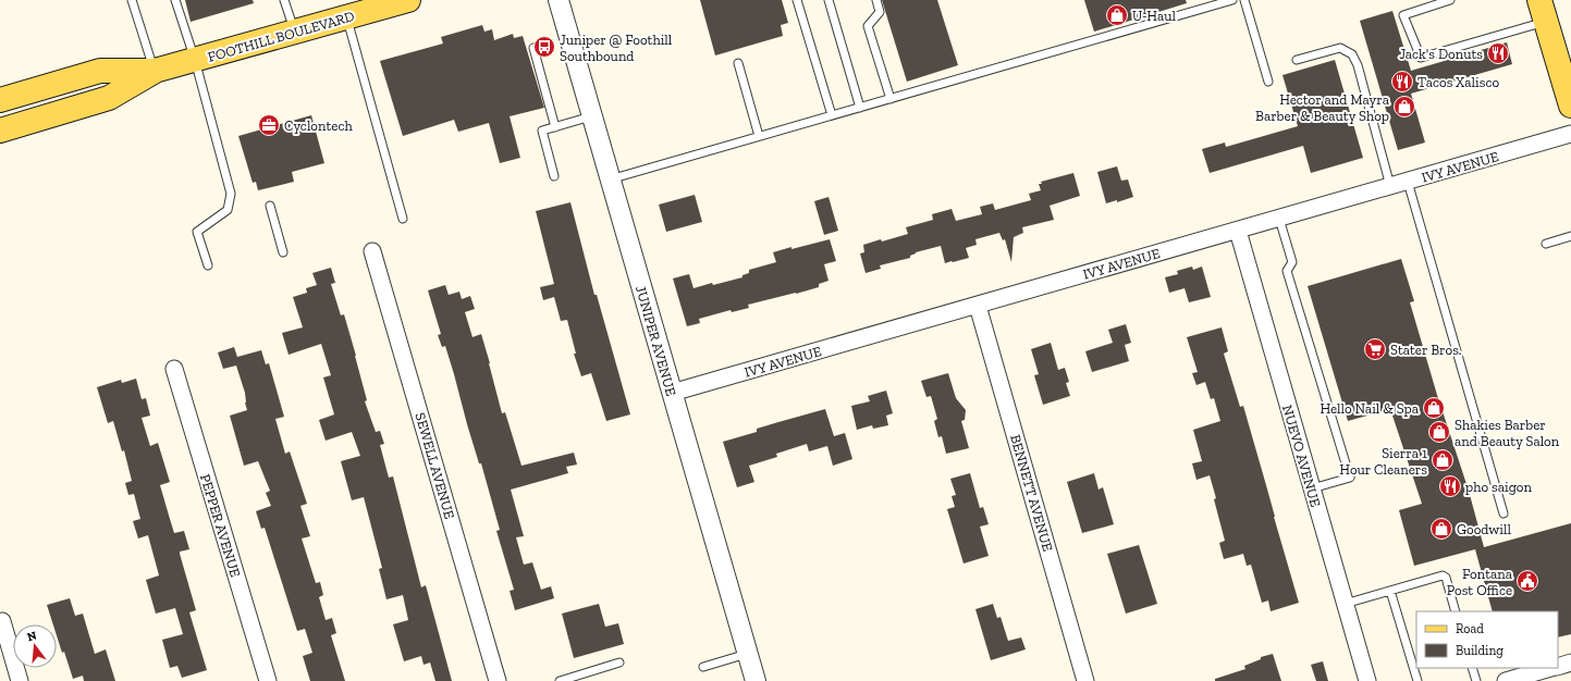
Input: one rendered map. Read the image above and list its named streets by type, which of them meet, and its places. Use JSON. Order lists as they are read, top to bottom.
{
  "streets": {
    "main road": ["FOOTHILL BOULEVARD"],
    "street": [
      "IVY AVENUE",
      "JUNIPER AVENUE",
      "NUEVO AVENUE",
      "SEWELL AVENUE",
      "BENNETT AVENUE",
      "PEPPER AVENUE"
    ]
  },
  "crossings": [
    ["IVY AVENUE", "JUNIPER AVENUE"],
    ["IVY AVENUE", "NUEVO AVENUE"],
    ["IVY AVENUE", "BENNETT AVENUE"]
  ],
  "places": {
    "shop": [
      "U-Haul",
      "Hector and Mayra Barber & Beauty Shop",
      "Hello Nail & Spa",
      "Shakies Barber and Beauty Salon",
      "Sierra 1 Hour Cleaners",
      "Goodwill"
    ],
    "bus stop": ["Juniper @ Foothill Southbound"],
    "restaurant": ["Jack's Donuts", "Tacos Xalisco", "pho saigon"],
    "office": ["Cyclontech"],
    "supermarket": ["Stater Bros."],
    "public building": ["Fontana Post Office"]
  },
  "legend": ["Road", "Building"],
  "north": "top"
}
